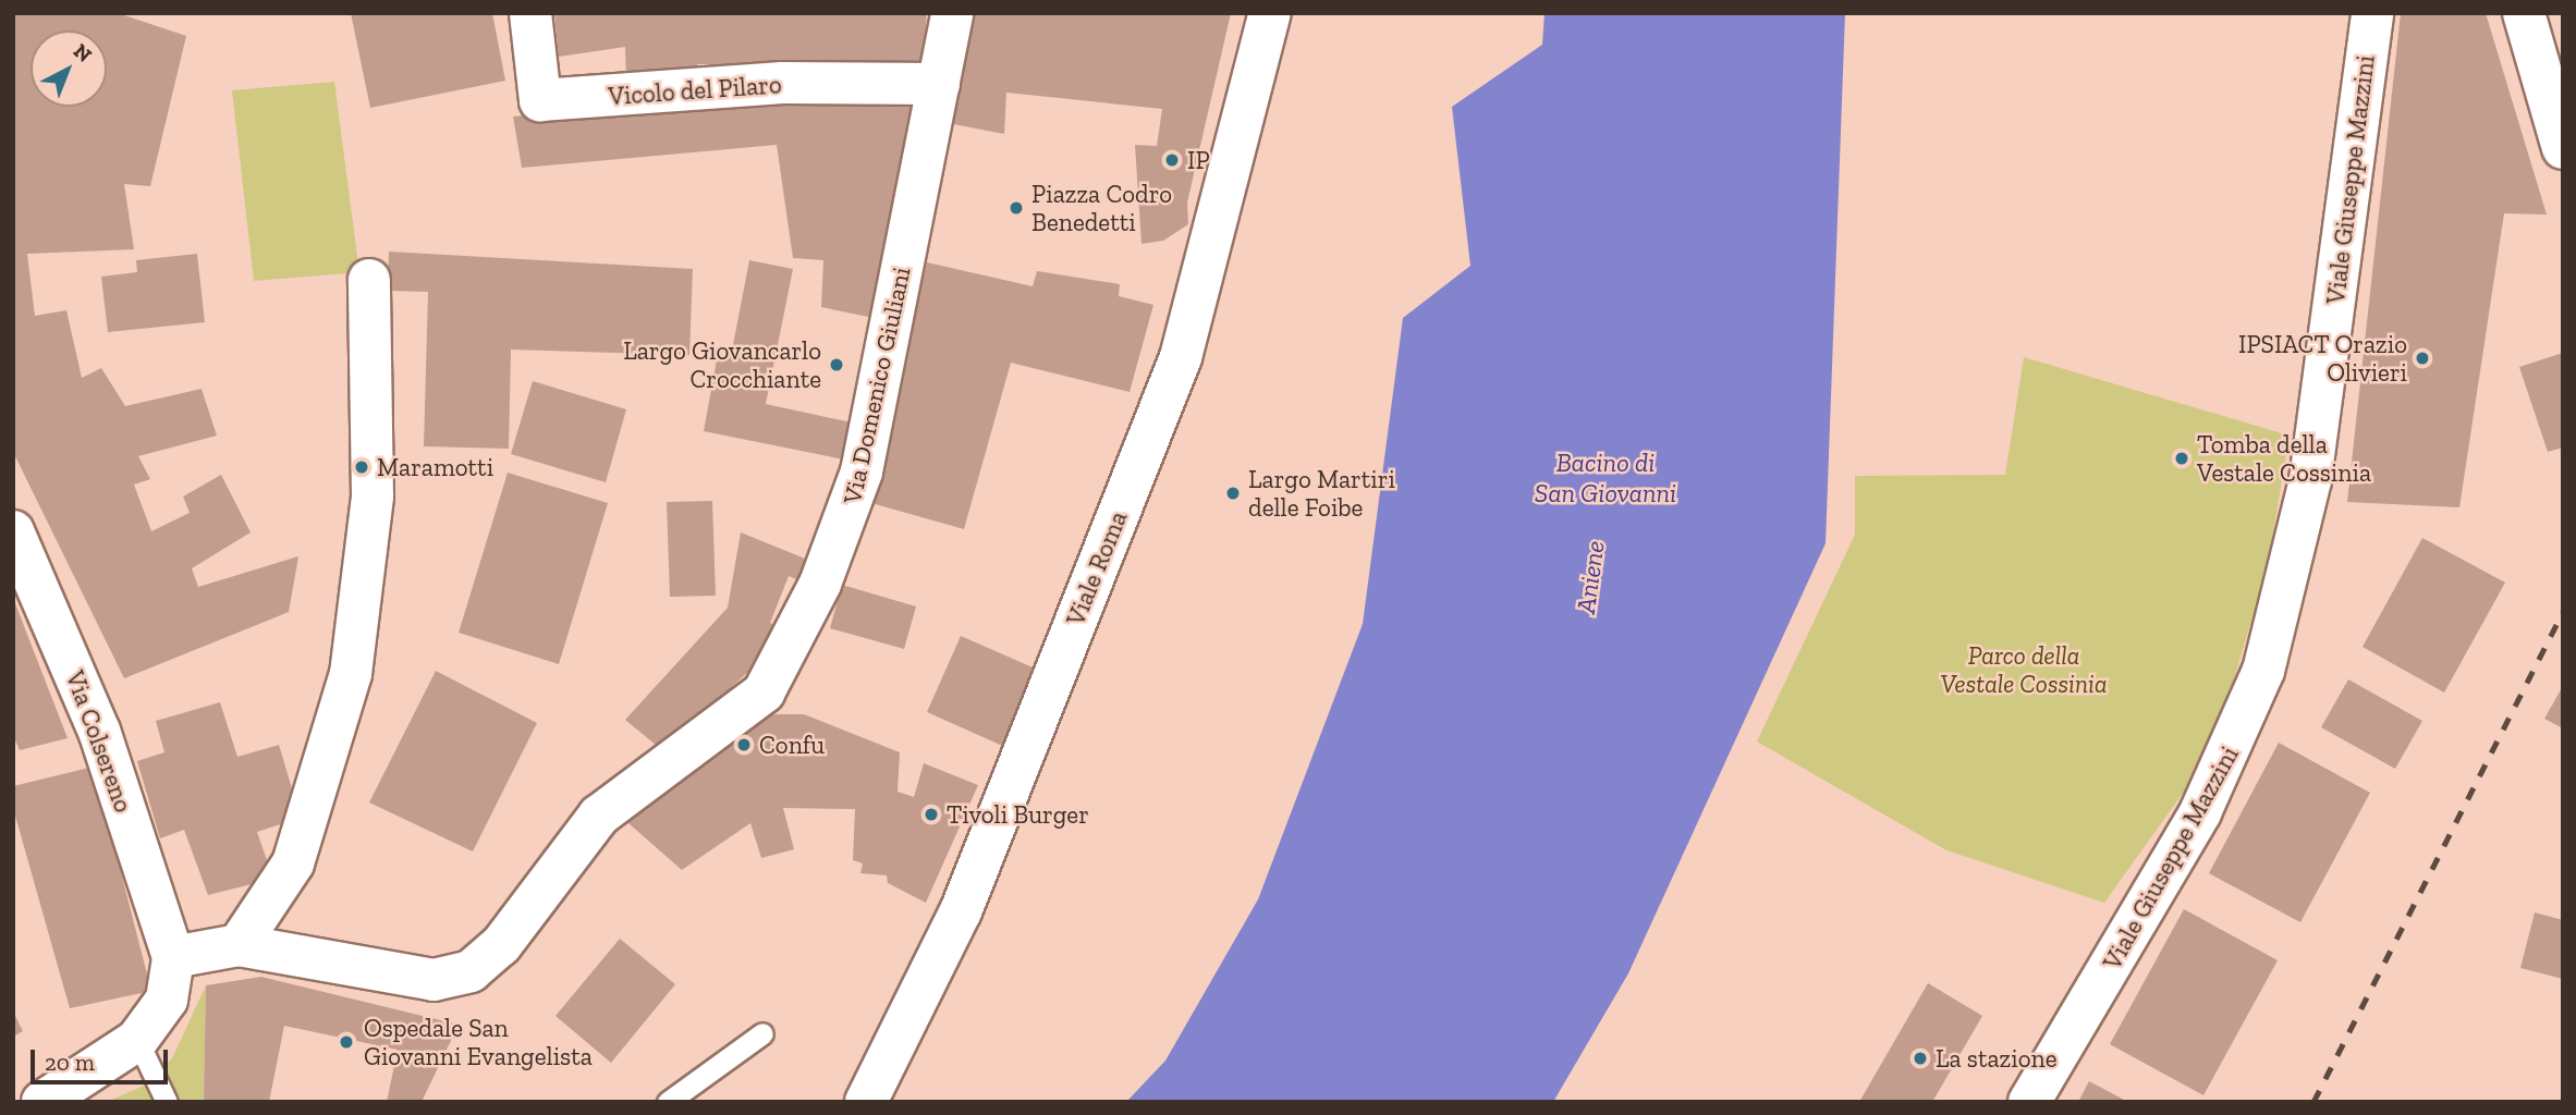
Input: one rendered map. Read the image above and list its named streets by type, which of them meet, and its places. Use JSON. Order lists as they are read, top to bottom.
{
  "streets": {
    "street": [
      "Vicolo del Pilaro",
      "Viale Giuseppe Mazzini",
      "Via Domenico Giuliani",
      "Viale Roma",
      "Via Colsereno"
    ]
  },
  "crossings": [
    ["Vicolo del Pilaro", "Via Domenico Giuliani"]
  ],
  "water": ["Bacino di San Giovanni", "Aniene"],
  "parks": ["Parco della Vestale Cossinia"],
  "places": [
    "IP",
    "Piazza Codro Benedetti",
    "IPSIACT Orazio Olivieri",
    "Largo Giovancarlo Crocchiante",
    "Tomba della Vestale Cossinia",
    "Maramotti",
    "Largo Martiri delle Foibe",
    "Confu",
    "Tivoli Burger",
    "Ospedale San Giovanni Evangelista",
    "La stazione"
  ],
  "scale_bar": "20 m",
  "north": "top right"
}
